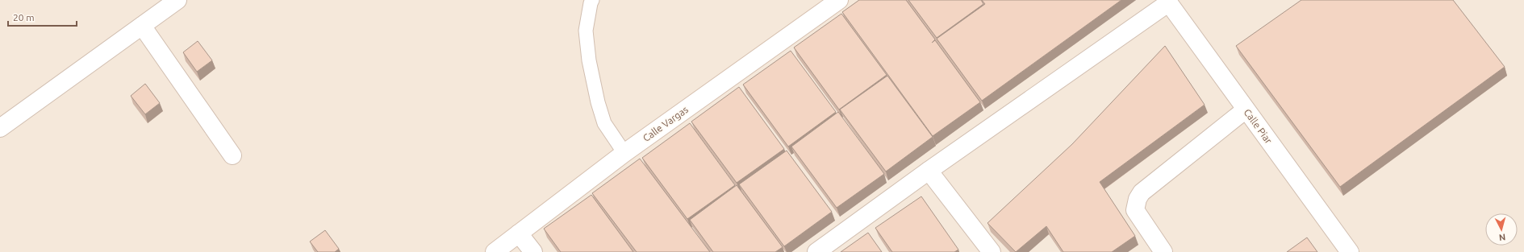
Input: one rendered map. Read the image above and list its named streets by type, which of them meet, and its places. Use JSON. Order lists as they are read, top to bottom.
{
  "streets": {
    "street": ["Calle Vargas", "Calle Piar"]
  },
  "scale_bar": "20 m",
  "north": "bottom"
}
